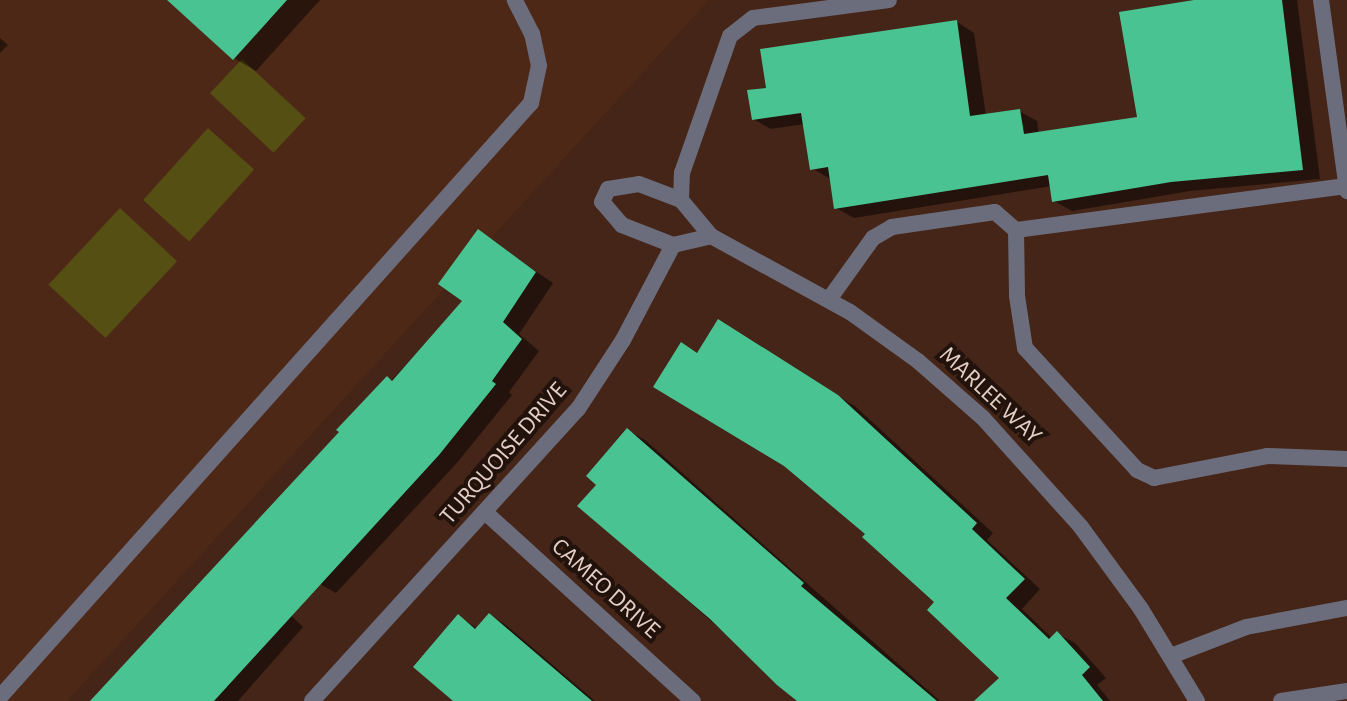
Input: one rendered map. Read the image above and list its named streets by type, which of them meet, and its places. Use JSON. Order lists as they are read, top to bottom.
{
  "streets": {
    "street": ["MARLEE WAY", "TURQUOISE DRIVE", "CAMEO DRIVE"]
  },
  "crossings": [
    ["TURQUOISE DRIVE", "CAMEO DRIVE"]
  ]
}
